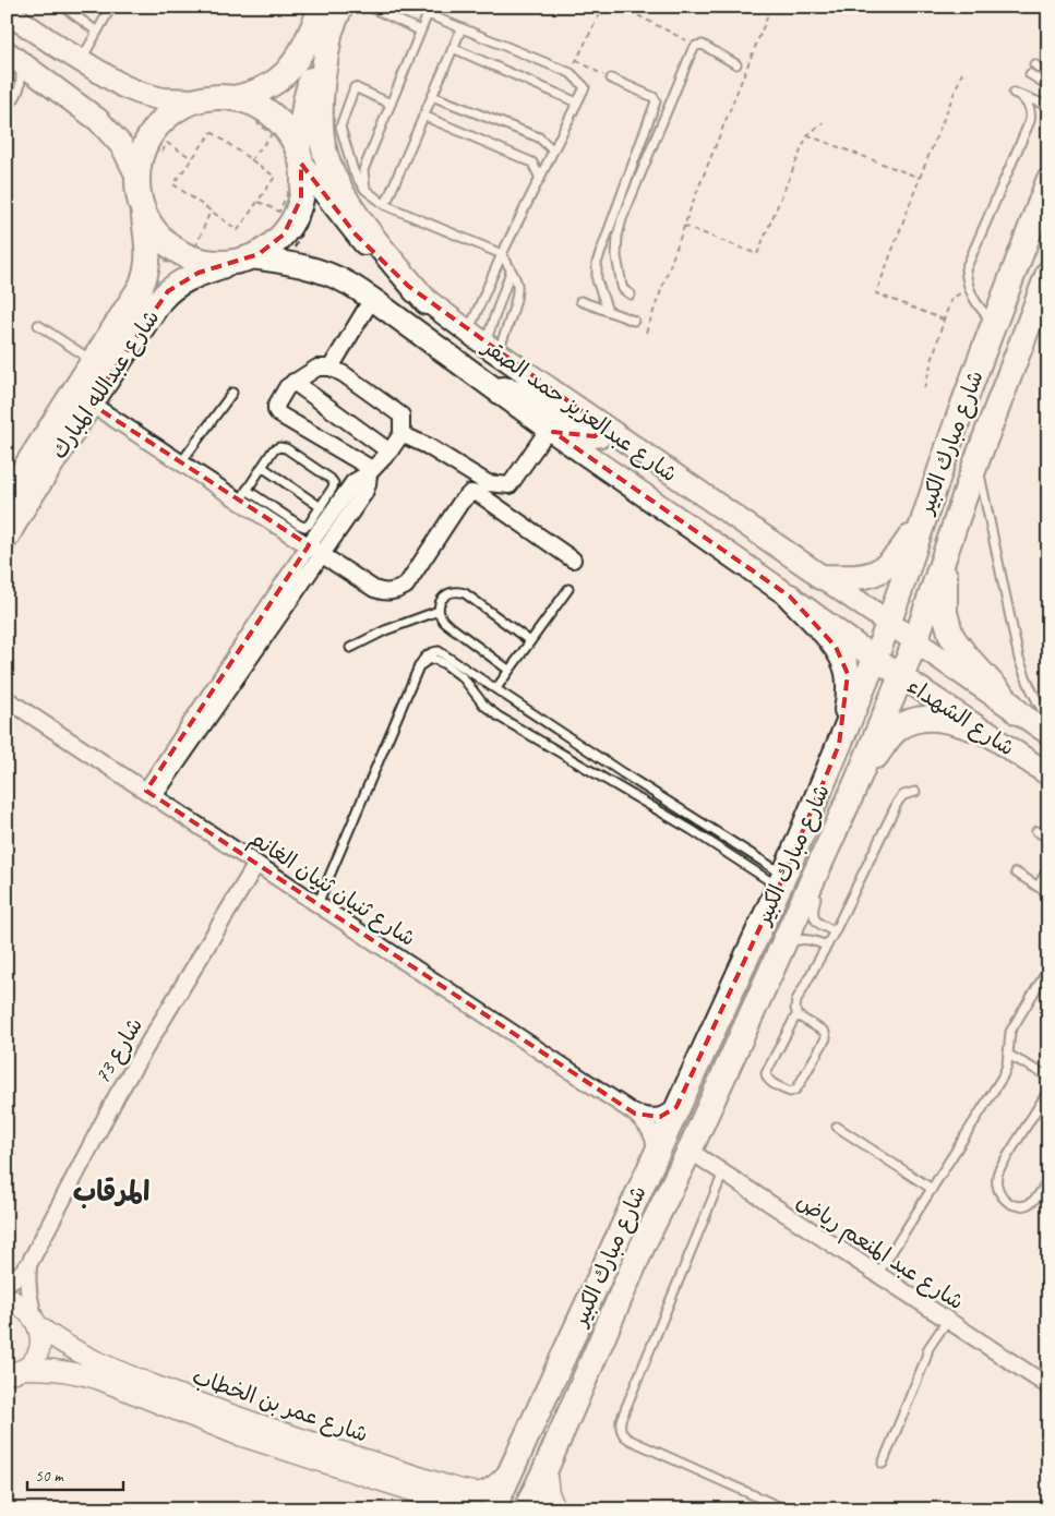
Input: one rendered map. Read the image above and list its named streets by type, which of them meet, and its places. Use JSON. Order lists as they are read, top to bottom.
{
  "streets": {
    "main road": [
      "شارع عبدالله المبارك",
      "شارع عبدالعزيز حمد الصقر",
      "شارع مبارك الكبير",
      "شارع الشهداء"
    ],
    "street": [
      "شارع ثنيان ثنيان الغانم",
      "شارع 73",
      "شارع عبد المنعم رياض",
      "شارع عمر بن الخطاب"
    ]
  },
  "crossings": [
    ["شارع عبدالله المبارك", "شارع عبدالعزيز حمد الصقر"],
    ["شارع عبدالعزيز حمد الصقر", "شارع مبارك الكبير"],
    ["شارع عبدالعزيز حمد الصقر", "شارع الشهداء"],
    ["شارع مبارك الكبير", "شارع الشهداء"],
    ["شارع مبارك الكبير", "شارع عبد المنعم رياض"],
    ["شارع مبارك الكبير", "شارع عمر بن الخطاب"],
    ["شارع ثنيان ثنيان الغانم", "شارع 73"],
    ["شارع 73", "شارع عمر بن الخطاب"]
  ],
  "districts": ["المرقاب"],
  "scale_bar": "50 m"
}
